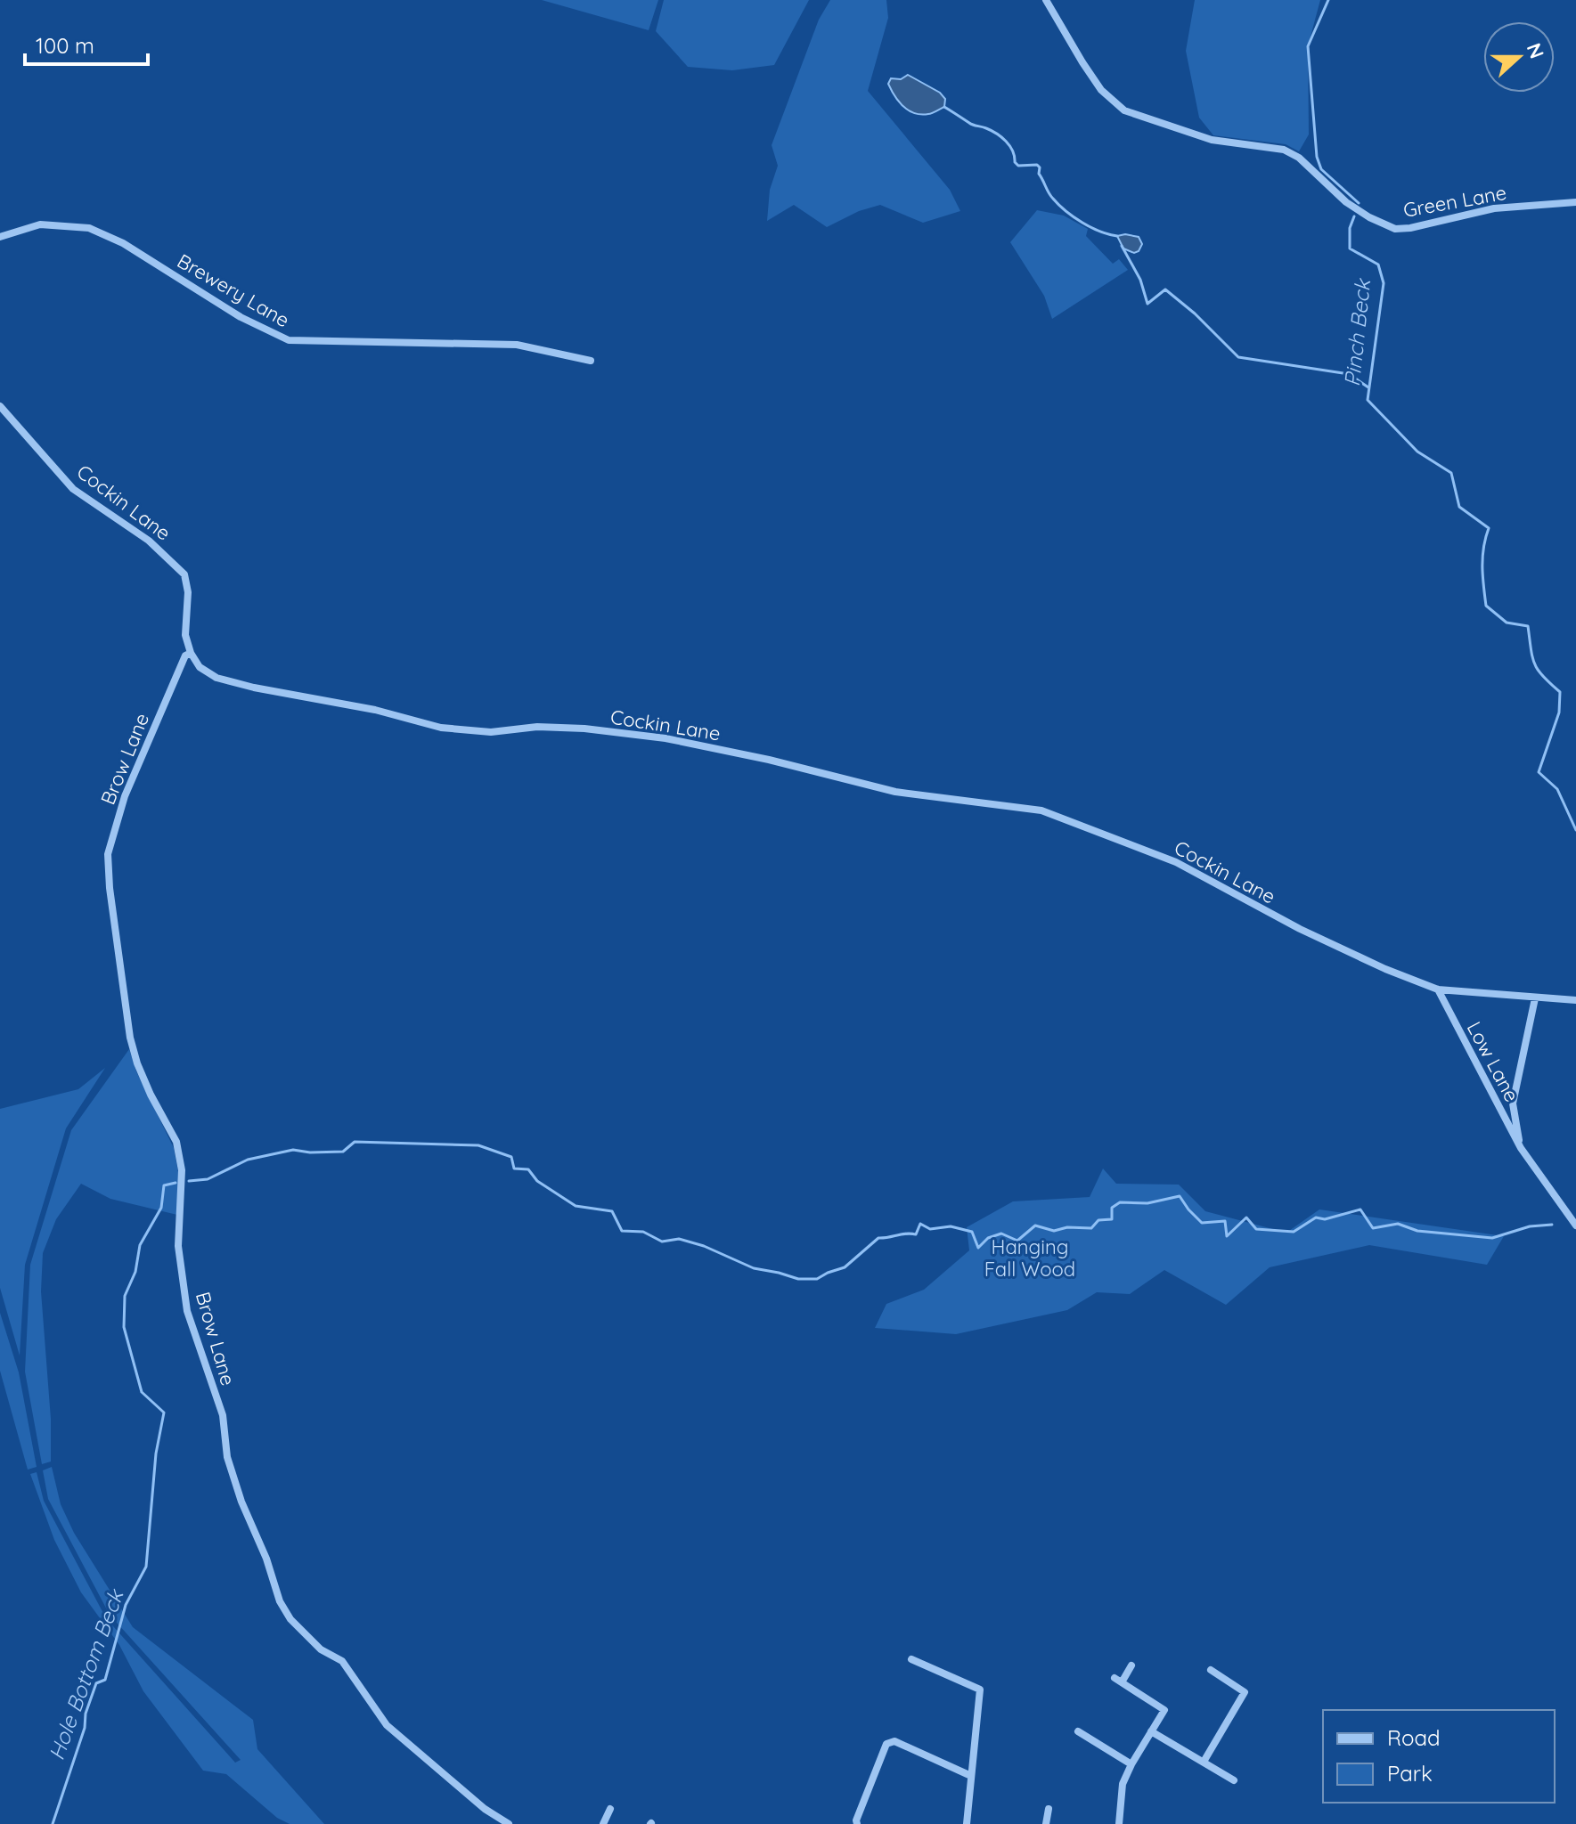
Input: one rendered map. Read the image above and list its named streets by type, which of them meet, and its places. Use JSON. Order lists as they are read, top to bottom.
{
  "streets": {
    "street": [
      "Green Lane",
      "Brewery Lane",
      "Cockin Lane",
      "Brow Lane",
      "Low Lane"
    ]
  },
  "crossings": [
    ["Cockin Lane", "Brow Lane"],
    ["Cockin Lane", "Low Lane"]
  ],
  "water": ["Pinch Beck", "Hole Bottom Beck"],
  "parks": ["Hanging Fall Wood"],
  "legend": ["Road", "Park"],
  "scale_bar": "100 m",
  "north": "right"
}
